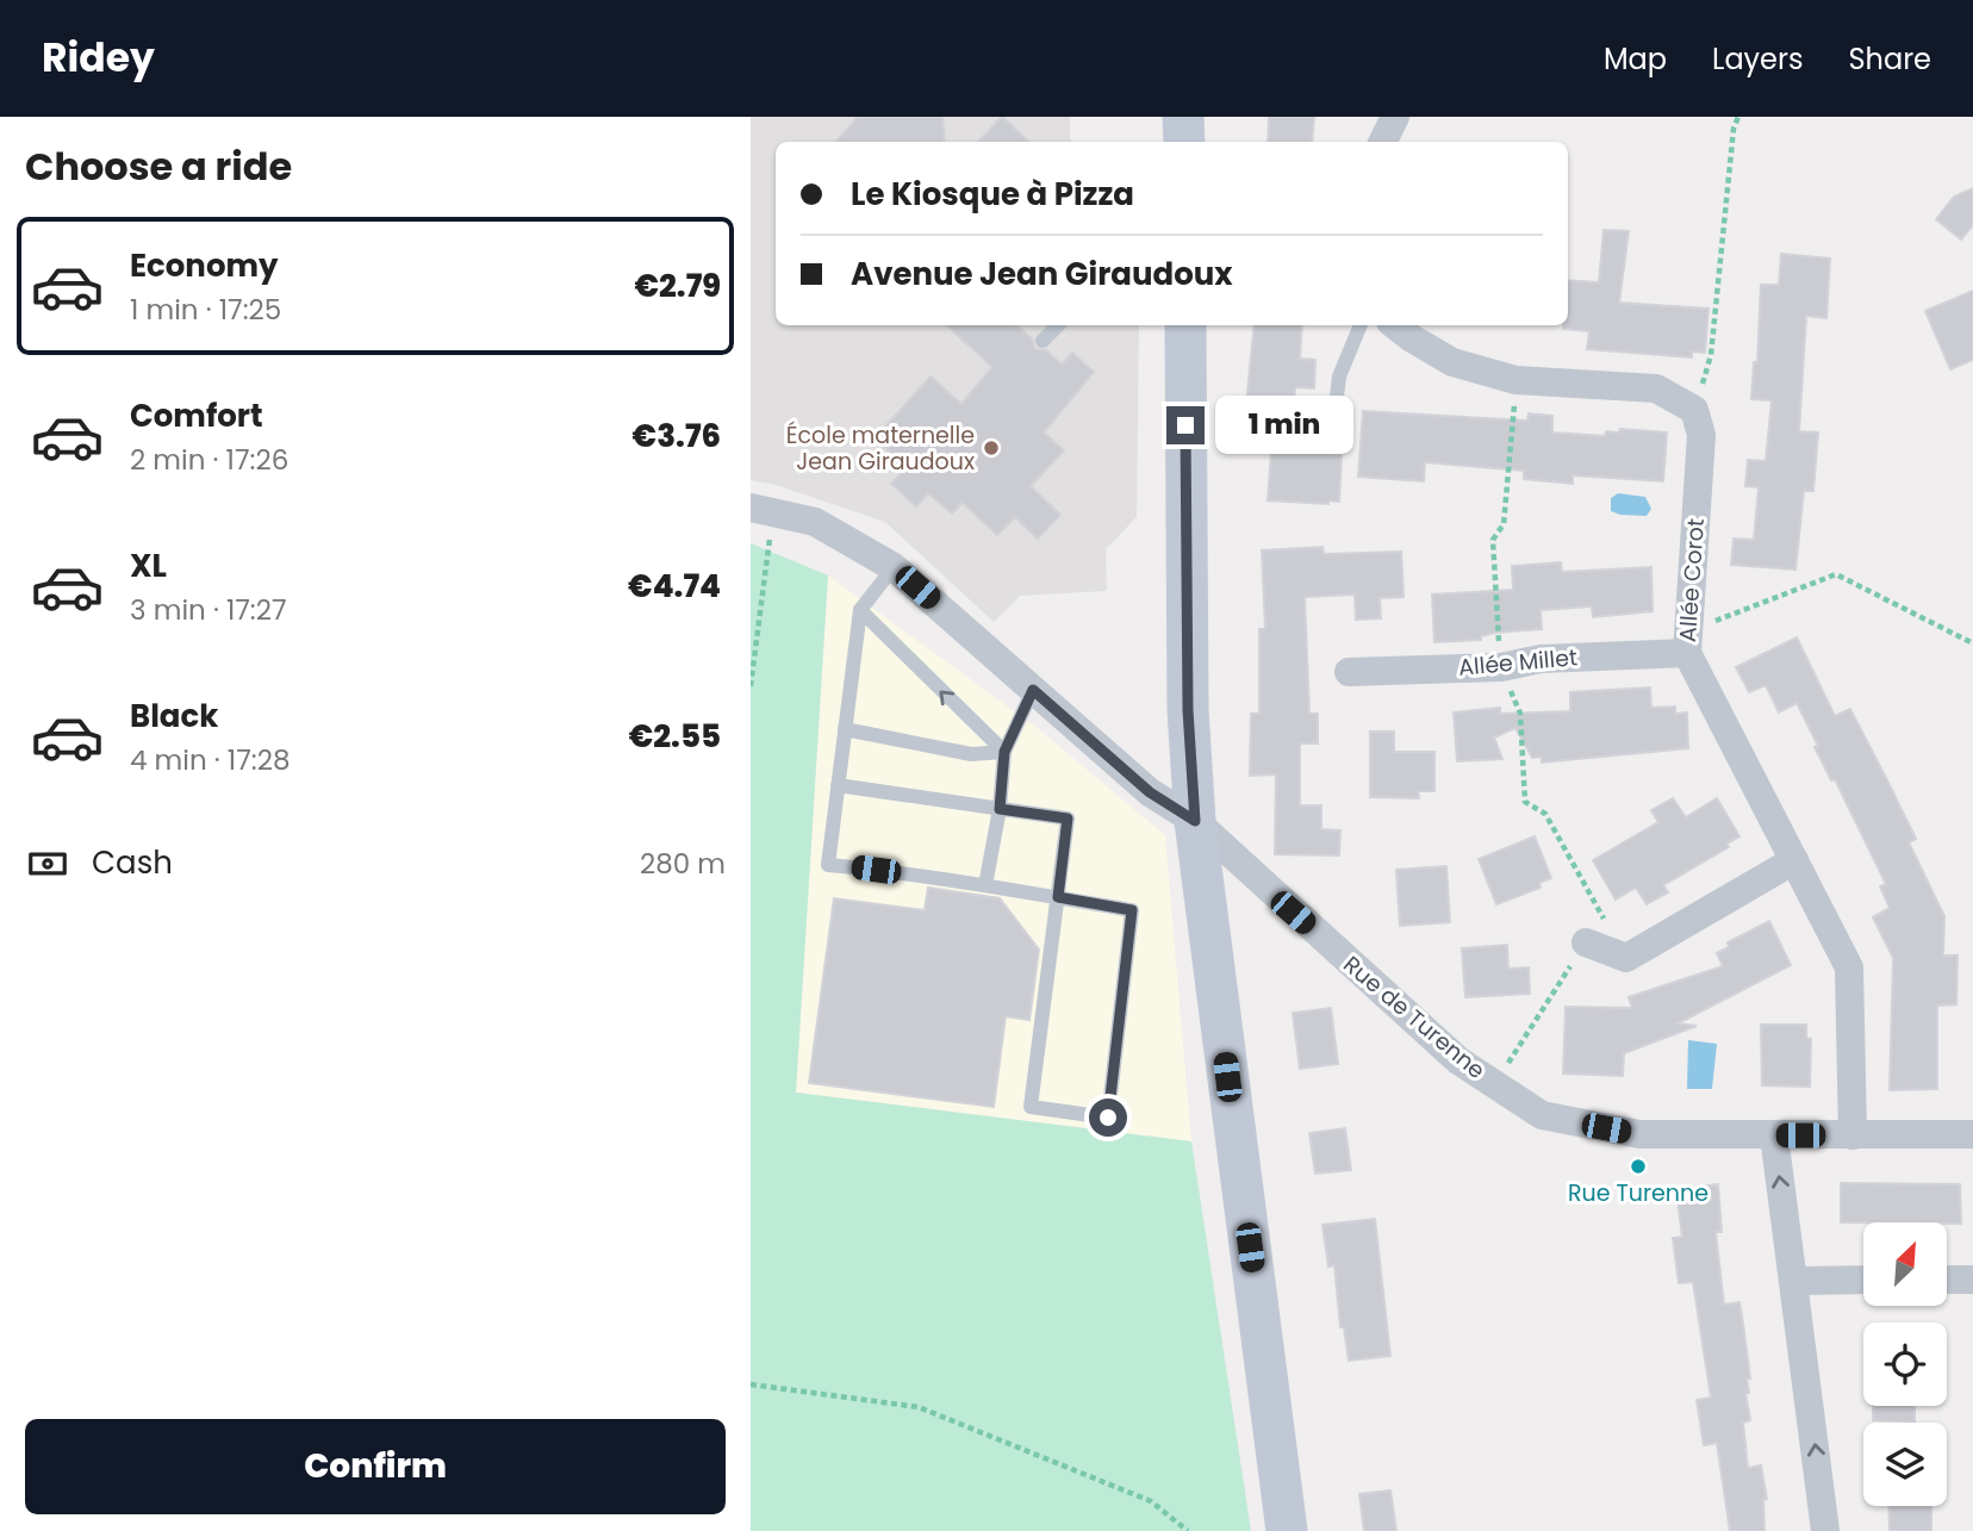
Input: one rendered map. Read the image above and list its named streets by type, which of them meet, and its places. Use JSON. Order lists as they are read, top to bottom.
{
  "streets": {
    "street": ["Allée Corot", "Allée Millet", "Rue de Turenne"]
  },
  "crossings": [
    ["Allée Corot", "Allée Millet"],
    ["Allée Corot", "Rue de Turenne"]
  ],
  "places": ["École maternelle Jean Giraudoux", "Rue Turenne"],
  "north": "top right",
  "page": {
    "header": "Ridey",
    "nav": ["Map", "Layers", "Share"],
    "heading": "Choose a ride",
    "banner": ["Le Kiosque à Pizza", "Avenue Jean Giraudoux"],
    "list": [
      {
        "name": "Economy",
        "note": "1 min · 17:25",
        "value": "€2.79"
      },
      {
        "name": "Comfort",
        "note": "2 min · 17:26",
        "value": "€3.76"
      },
      {
        "name": "XL",
        "note": "3 min · 17:27",
        "value": "€4.74"
      },
      {
        "name": "Black",
        "note": "4 min · 17:28",
        "value": "€2.55"
      }
    ],
    "bubble": "1 min",
    "pay": ["Cash", "280 m"],
    "buttons": "Confirm"
  }
}
